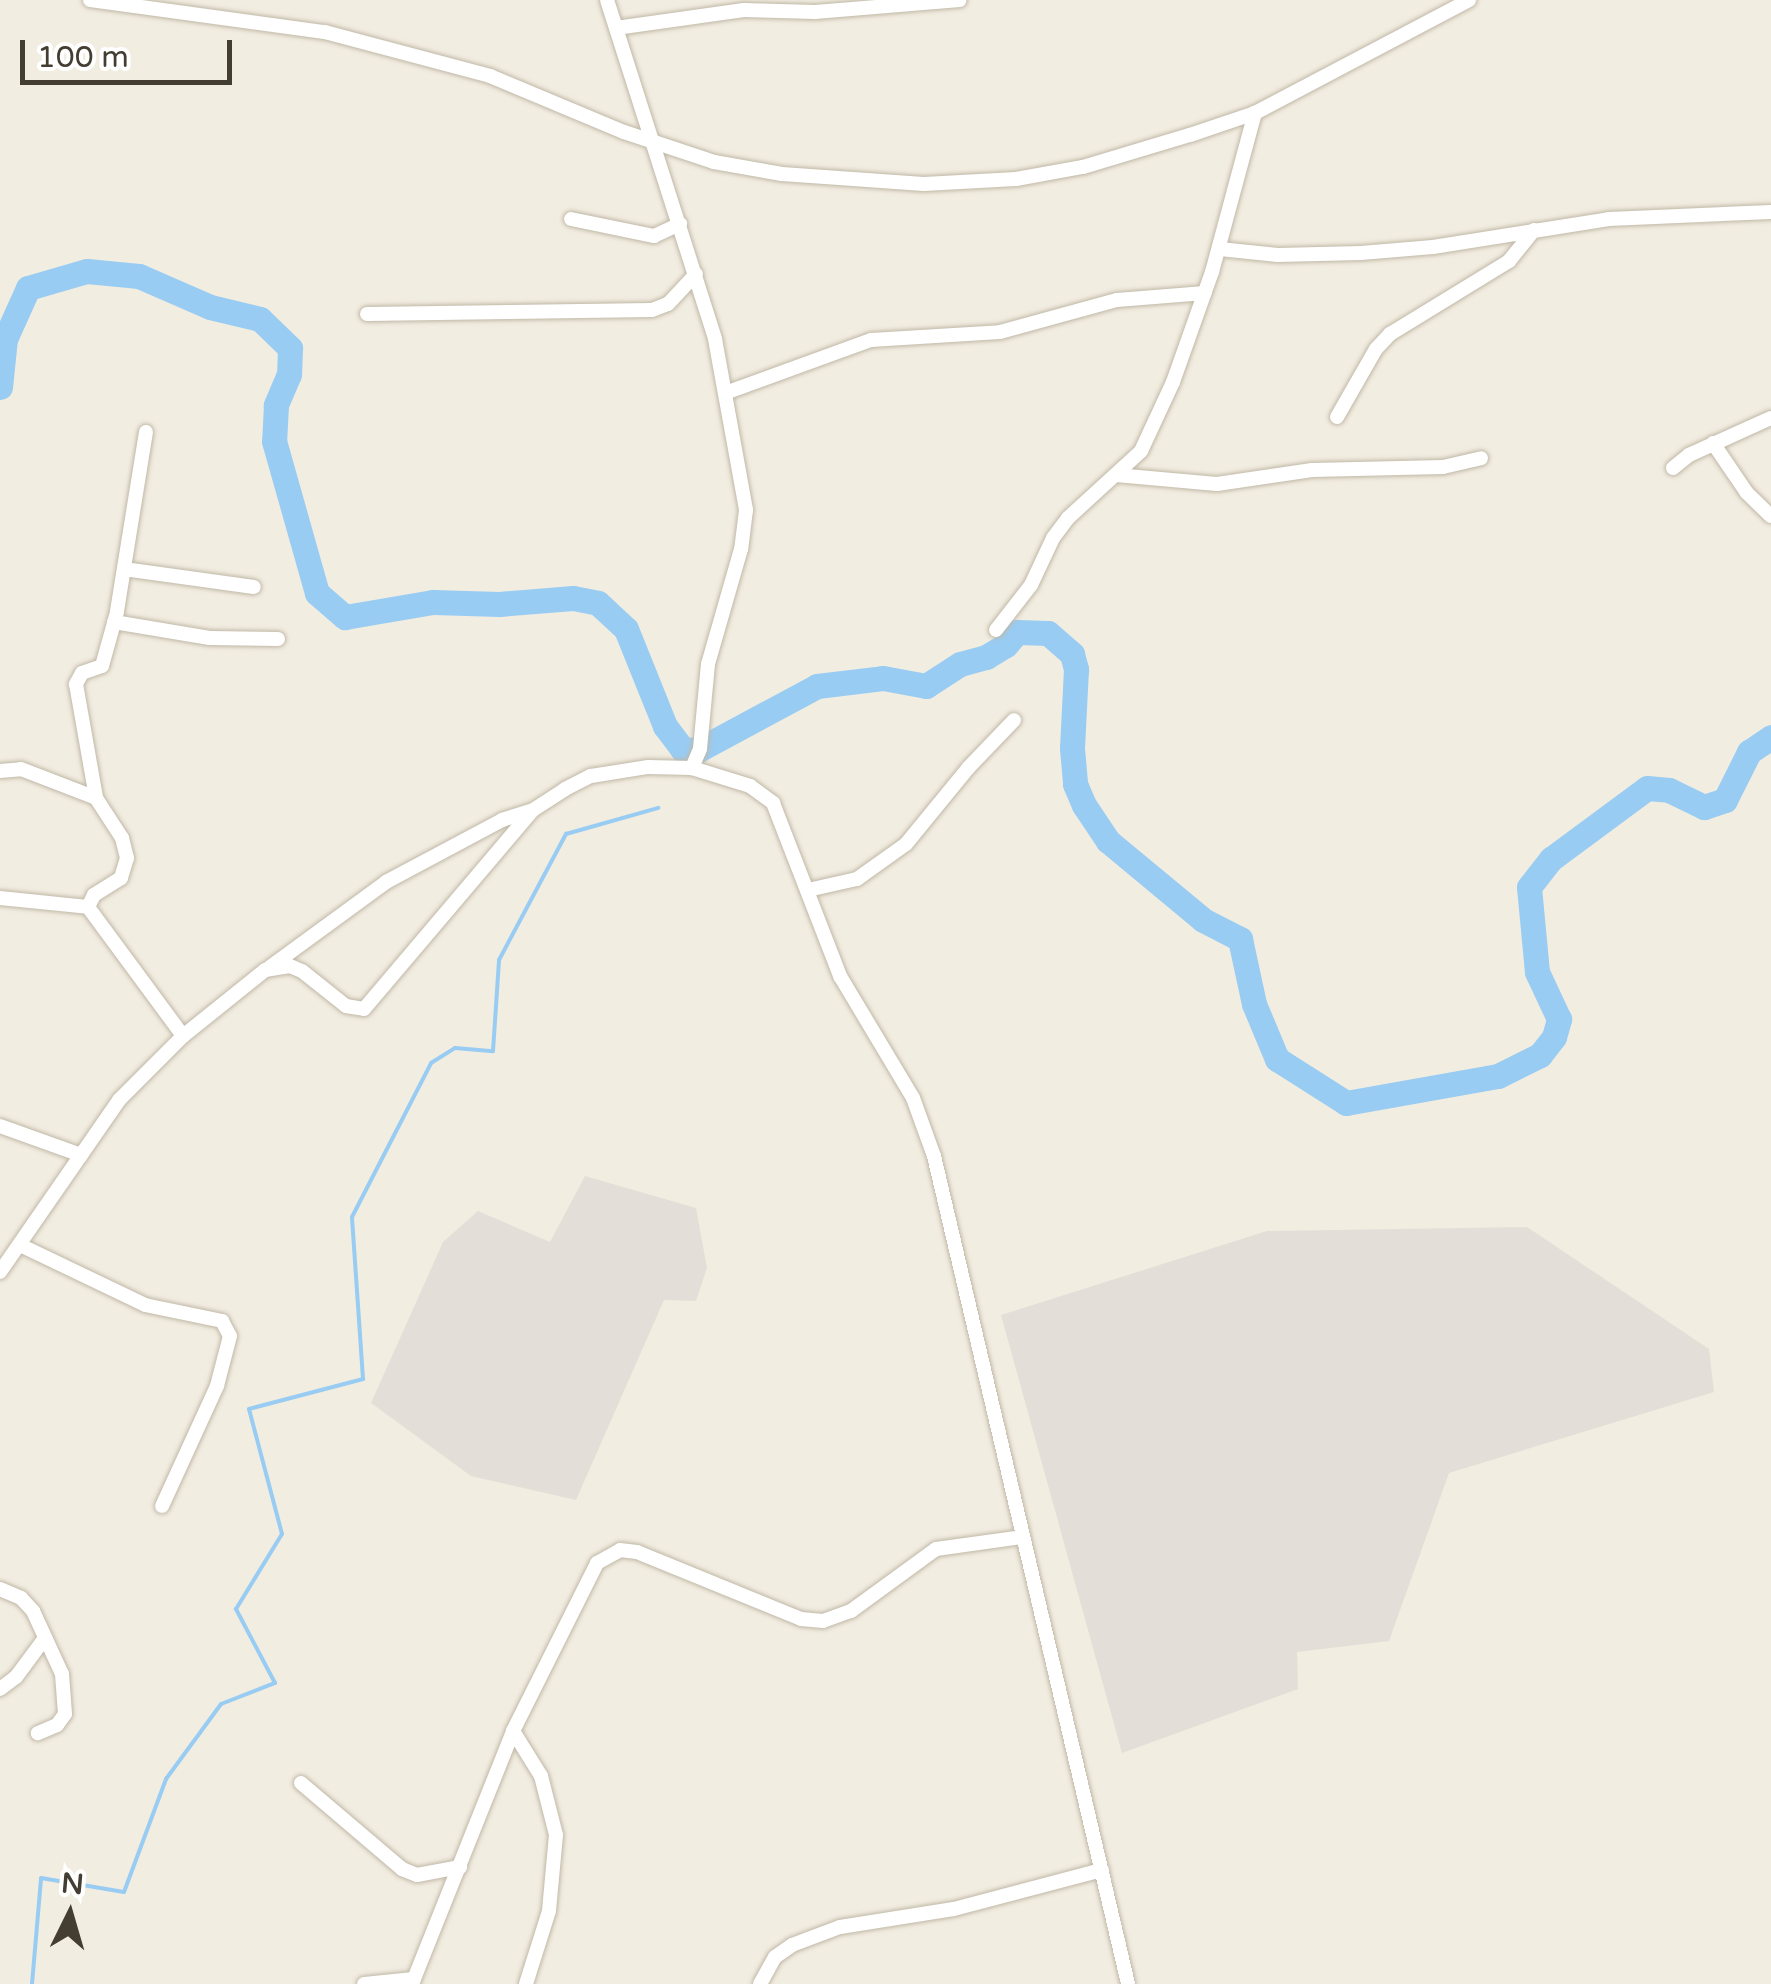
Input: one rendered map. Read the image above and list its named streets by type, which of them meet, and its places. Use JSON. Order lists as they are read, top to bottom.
{
  "scale_bar": "100 m",
  "north": "top"
}
